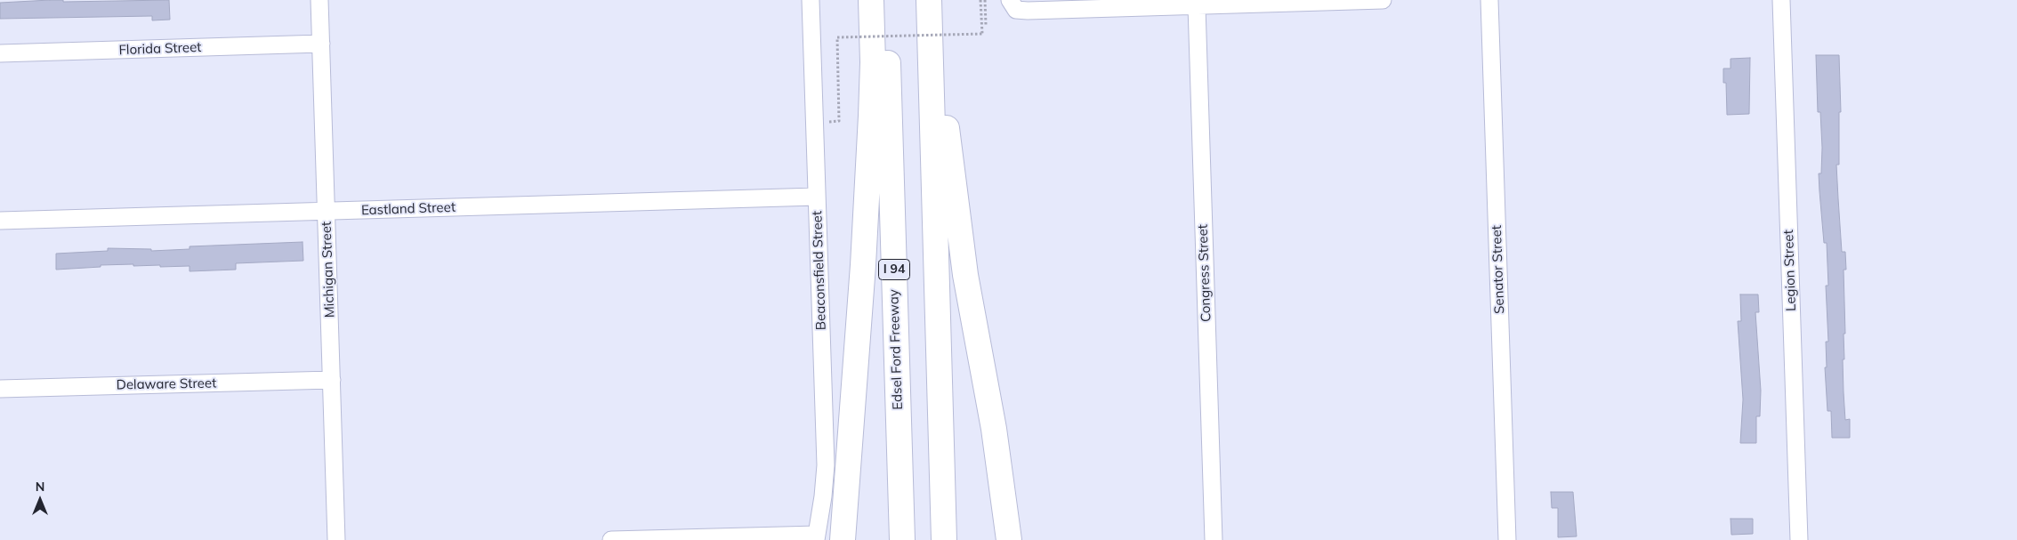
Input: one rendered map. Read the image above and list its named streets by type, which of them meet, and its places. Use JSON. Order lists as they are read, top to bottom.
{
  "streets": {
    "highway": ["I 94", "Edsel Ford Freeway"],
    "street": [
      "Florida Street",
      "Eastland Street",
      "Michigan Street",
      "Senator Street",
      "Beaconsfield Street",
      "Legion Street",
      "Congress Street",
      "Delaware Street"
    ]
  },
  "crossings": [
    ["Florida Street", "Michigan Street"],
    ["Eastland Street", "Michigan Street"],
    ["Eastland Street", "Beaconsfield Street"],
    ["Michigan Street", "Delaware Street"]
  ],
  "north": "top"
}
